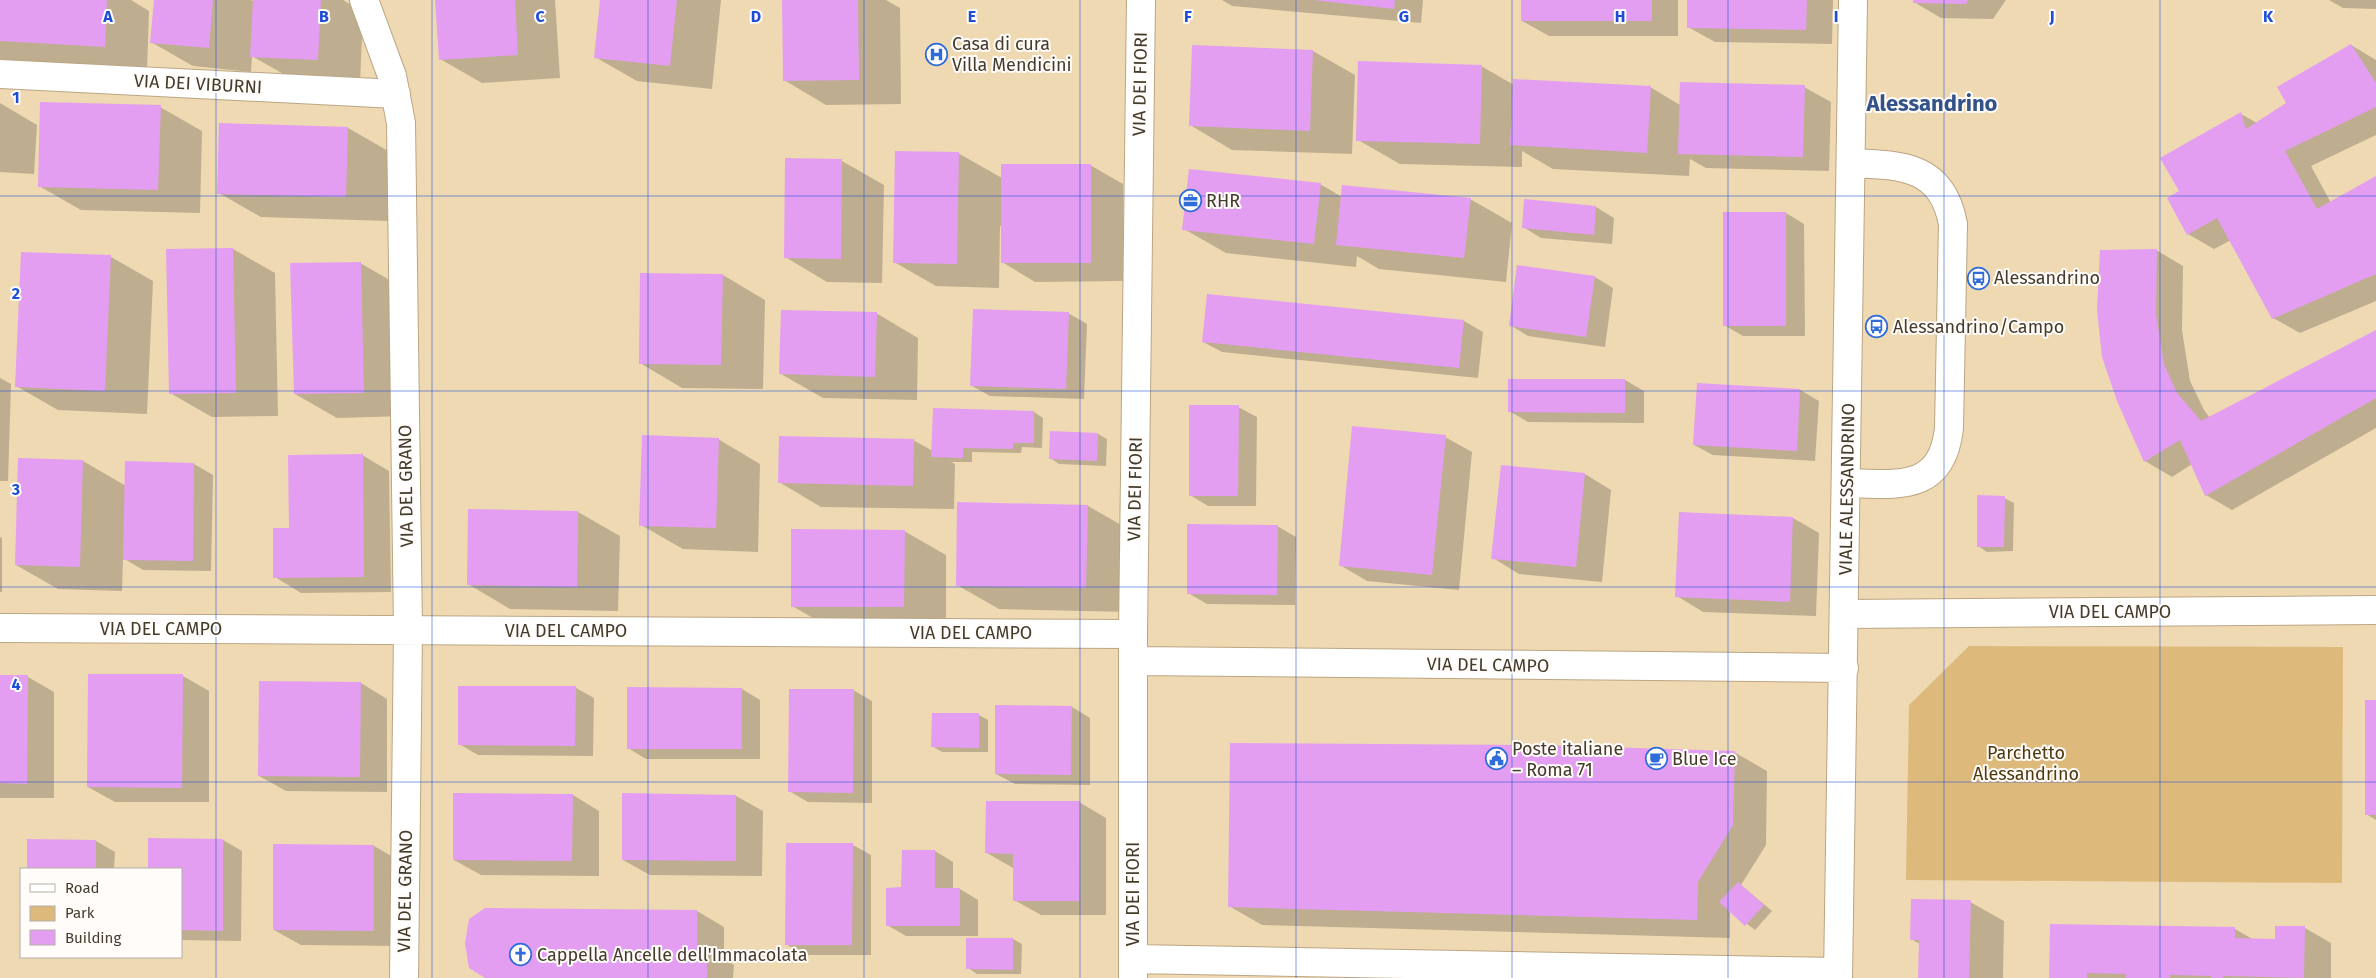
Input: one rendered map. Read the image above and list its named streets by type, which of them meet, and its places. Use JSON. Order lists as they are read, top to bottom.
{
  "streets": {
    "street": [
      "VIA DEI VIBURNI",
      "VIA DEI FIORI",
      "VIA DEL GRANO",
      "VIALE ALESSANDRINO",
      "VIA DEL CAMPO"
    ]
  },
  "crossings": [
    ["VIA DEI VIBURNI", "VIA DEL GRANO"],
    ["VIA DEI FIORI", "VIA DEL CAMPO"],
    ["VIA DEL GRANO", "VIA DEL CAMPO"],
    ["VIALE ALESSANDRINO", "VIA DEL CAMPO"]
  ],
  "districts": ["Alessandrino"],
  "parks": ["Parchetto Alessandrino"],
  "places": {
    "hospital": ["Casa di cura Villa Mendicini"],
    "office": ["RHR"],
    "bus stop": ["Alessandrino", "Alessandrino/Campo"],
    "public building": ["Poste italiane – Roma 71"],
    "cafe": ["Blue Ice"],
    "church": ["Cappella Ancelle dell'Immacolata"]
  },
  "legend": ["Road", "Park", "Building"],
  "grid": {
    "columns": [
      "A",
      "B",
      "C",
      "D",
      "E",
      "F",
      "G",
      "H",
      "I",
      "J",
      "K"
    ],
    "rows": [
      "1",
      "2",
      "3",
      "4"
    ]
  }
}
